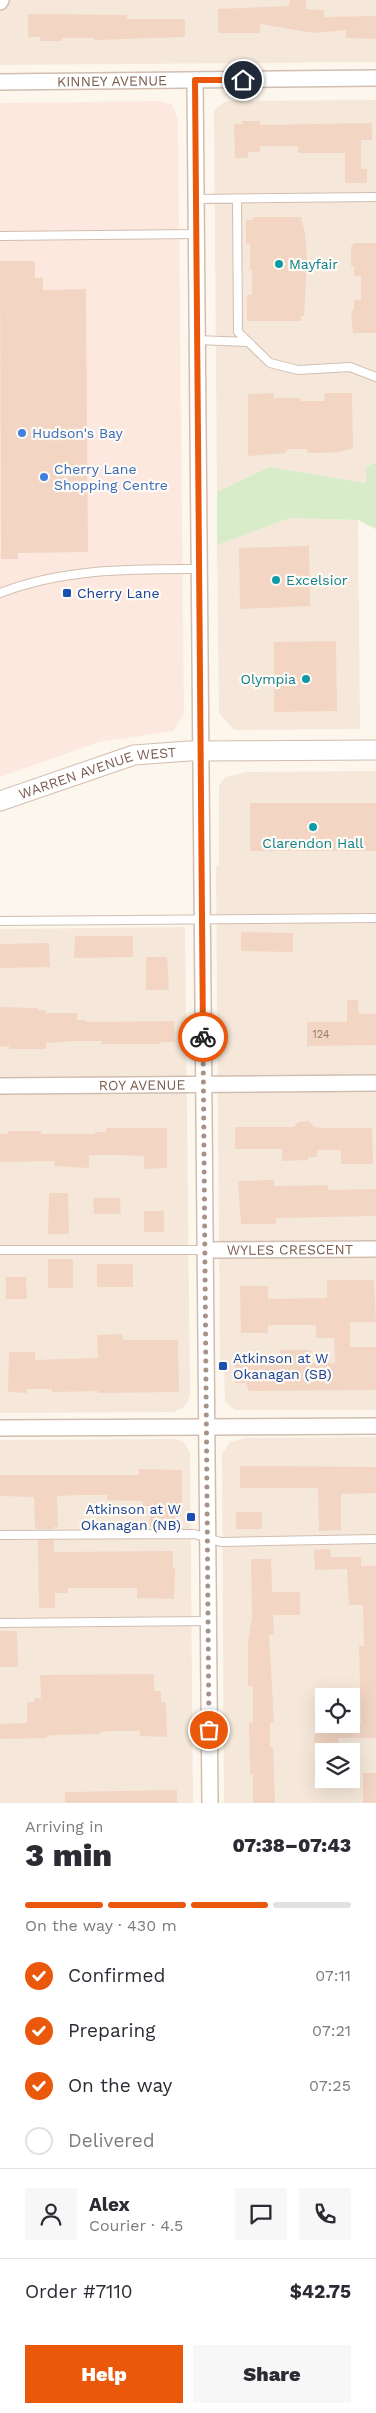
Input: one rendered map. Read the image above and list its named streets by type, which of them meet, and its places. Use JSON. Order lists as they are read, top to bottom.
{
  "streets": {
    "street": [
      "KINNEY AVENUE",
      "WARREN AVENUE WEST",
      "ROY AVENUE",
      "WYLES CRESCENT"
    ]
  },
  "places": {
    "other": [
      "Mayfair",
      "Hudson's Bay",
      "Cherry Lane Shopping Centre",
      "Excelsior",
      "Olympia",
      "Clarendon Hall"
    ],
    "transit": ["Cherry Lane", "Atkinson at W Okanagan (SB)", "Atkinson at W Okanagan (NB)"]
  },
  "house_numbers": ["124"],
  "page": {
    "heading": ["3 min", "Arriving in", "07:38–07:43"],
    "panel": [
      "Alex",
      "Courier · 4.5",
      "Order #7110",
      "$42.75"
    ],
    "bar": "On the way · 430 m",
    "list": [
      ["Confirmed", "07:11"],
      ["Preparing", "07:21"],
      ["On the way", "07:25"],
      "Delivered"
    ],
    "buttons": ["Help", "Share"]
  }
}
